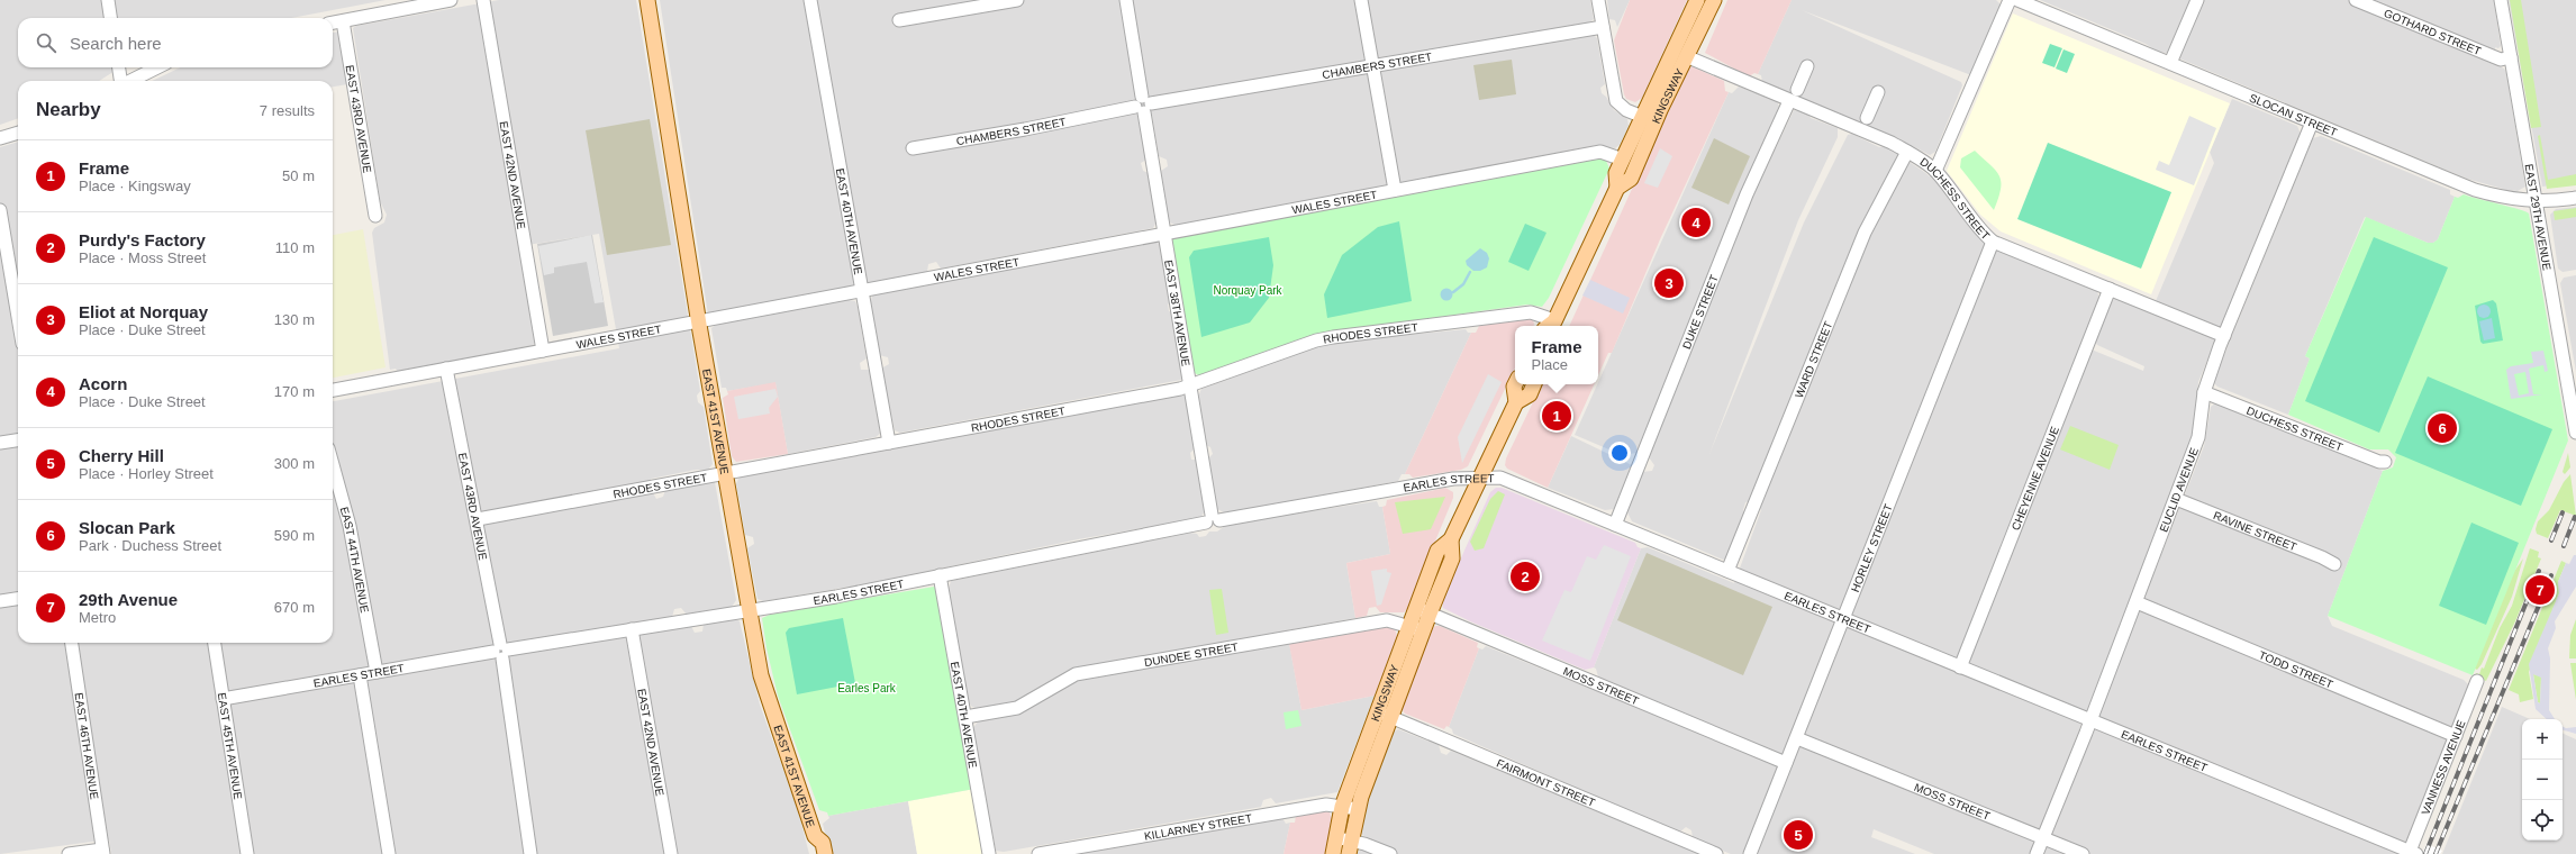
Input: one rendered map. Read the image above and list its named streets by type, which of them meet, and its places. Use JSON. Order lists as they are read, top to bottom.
{
  "streets": {
    "main road": ["KINGSWAY", "EAST 41ST AVENUE"],
    "street": [
      "GOTHARD STREET",
      "CHAMBERS STREET",
      "SLOCAN STREET",
      "EAST 43RD AVENUE",
      "EAST 42ND AVENUE",
      "DUCHESS STREET",
      "WALES STREET",
      "EAST 29TH AVENUE",
      "EAST 40TH AVENUE",
      "DUKE STREET",
      "EAST 38TH AVENUE",
      "RHODES STREET",
      "WARD STREET",
      "CHEYENNE AVENUE",
      "EARLES STREET",
      "EUCLID AVENUE",
      "RAVINE STREET",
      "HORLEY STREET",
      "EAST 44TH AVENUE",
      "DUNDEE STREET",
      "TODD STREET",
      "MOSS STREET",
      "EAST 46TH AVENUE",
      "EAST 45TH AVENUE",
      "VANNESS AVENUE",
      "FAIRMONT STREET",
      "KILLARNEY STREET"
    ]
  },
  "crossings": [
    ["GOTHARD STREET", "EAST 29TH AVENUE"],
    ["CHAMBERS STREET", "EAST 38TH AVENUE"],
    ["KINGSWAY", "DUCHESS STREET"],
    ["KINGSWAY", "WALES STREET"],
    ["KINGSWAY", "RHODES STREET"],
    ["KINGSWAY", "EARLES STREET"],
    ["KINGSWAY", "DUNDEE STREET"],
    ["KINGSWAY", "MOSS STREET"],
    ["KINGSWAY", "FAIRMONT STREET"],
    ["KINGSWAY", "KILLARNEY STREET"],
    ["SLOCAN STREET", "EAST 29TH AVENUE"],
    ["SLOCAN STREET", "EUCLID AVENUE"],
    ["EAST 43RD AVENUE", "WALES STREET"],
    ["EAST 43RD AVENUE", "RHODES STREET"],
    ["EAST 43RD AVENUE", "EARLES STREET"],
    ["EAST 42ND AVENUE", "WALES STREET"],
    ["EAST 42ND AVENUE", "EARLES STREET"],
    ["DUCHESS STREET", "DUKE STREET"],
    ["DUCHESS STREET", "WARD STREET"],
    ["DUCHESS STREET", "CHEYENNE AVENUE"],
    ["DUCHESS STREET", "EUCLID AVENUE"],
    ["DUCHESS STREET", "HORLEY STREET"],
    ["WALES STREET", "EAST 40TH AVENUE"],
    ["WALES STREET", "EAST 38TH AVENUE"],
    ["WALES STREET", "EAST 41ST AVENUE"],
    ["EAST 40TH AVENUE", "RHODES STREET"],
    ["EAST 40TH AVENUE", "EARLES STREET"],
    ["EAST 40TH AVENUE", "DUNDEE STREET"],
    ["DUKE STREET", "EARLES STREET"],
    ["EAST 38TH AVENUE", "RHODES STREET"],
    ["EAST 38TH AVENUE", "EARLES STREET"],
    ["RHODES STREET", "EAST 41ST AVENUE"],
    ["WARD STREET", "EARLES STREET"],
    ["EAST 41ST AVENUE", "EARLES STREET"],
    ["CHEYENNE AVENUE", "EARLES STREET"],
    ["EARLES STREET", "EUCLID AVENUE"],
    ["EARLES STREET", "HORLEY STREET"],
    ["EARLES STREET", "EAST 44TH AVENUE"],
    ["EARLES STREET", "EAST 45TH AVENUE"],
    ["EARLES STREET", "VANNESS AVENUE"],
    ["EUCLID AVENUE", "RAVINE STREET"],
    ["EUCLID AVENUE", "TODD STREET"],
    ["EUCLID AVENUE", "MOSS STREET"],
    ["HORLEY STREET", "MOSS STREET"],
    ["TODD STREET", "VANNESS AVENUE"]
  ],
  "parks": ["Norquay Park", "Earles Park"],
  "page": {
    "search": "Search here",
    "heading": ["Nearby", "7 results"],
    "list": [
      {
        "mark": "1",
        "name": "Frame",
        "note": "Place · Kingsway",
        "value": "50 m"
      },
      {
        "mark": "2",
        "name": "Purdy's Factory",
        "note": "Place · Moss Street",
        "value": "110 m"
      },
      {
        "mark": "3",
        "name": "Eliot at Norquay",
        "note": "Place · Duke Street",
        "value": "130 m"
      },
      {
        "mark": "4",
        "name": "Acorn",
        "note": "Place · Duke Street",
        "value": "170 m"
      },
      {
        "mark": "5",
        "name": "Cherry Hill",
        "note": "Place · Horley Street",
        "value": "300 m"
      },
      {
        "mark": "6",
        "name": "Slocan Park",
        "note": "Park · Duchess Street",
        "value": "590 m"
      },
      {
        "mark": "7",
        "name": "29th Avenue",
        "note": "Metro",
        "value": "670 m"
      }
    ],
    "pins": [
      "4",
      "3",
      "1",
      "6",
      "2",
      "7",
      "5"
    ],
    "popup": ["Frame", "Place"],
    "map_buttons": ["+", "−"]
  }
}
